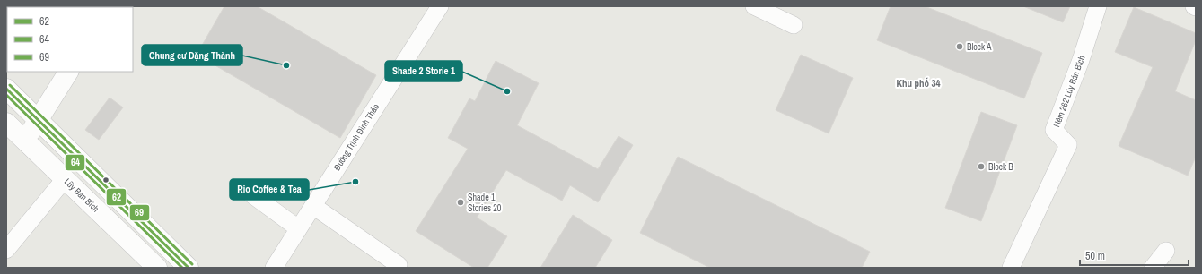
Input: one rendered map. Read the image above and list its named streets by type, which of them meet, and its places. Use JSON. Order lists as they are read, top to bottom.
{
  "streets": {
    "main road": ["Lũy Bán Bích"],
    "street": ["Hẻm 262 Lũy Bán Bích", "Đường Trịnh Đình Thảo"]
  },
  "districts": ["Khu phố 34"],
  "places": [
    "Block A",
    "Chung cư Đặng Thành",
    "Shade 2 Storie 1",
    "Block B",
    "Rio Coffee & Tea",
    "Shade 1 Stories 20"
  ],
  "lines": ["transit line 69", "transit line 62", "transit line 64"],
  "legend": ["62", "64", "69"],
  "scale_bar": "50 m"
}
